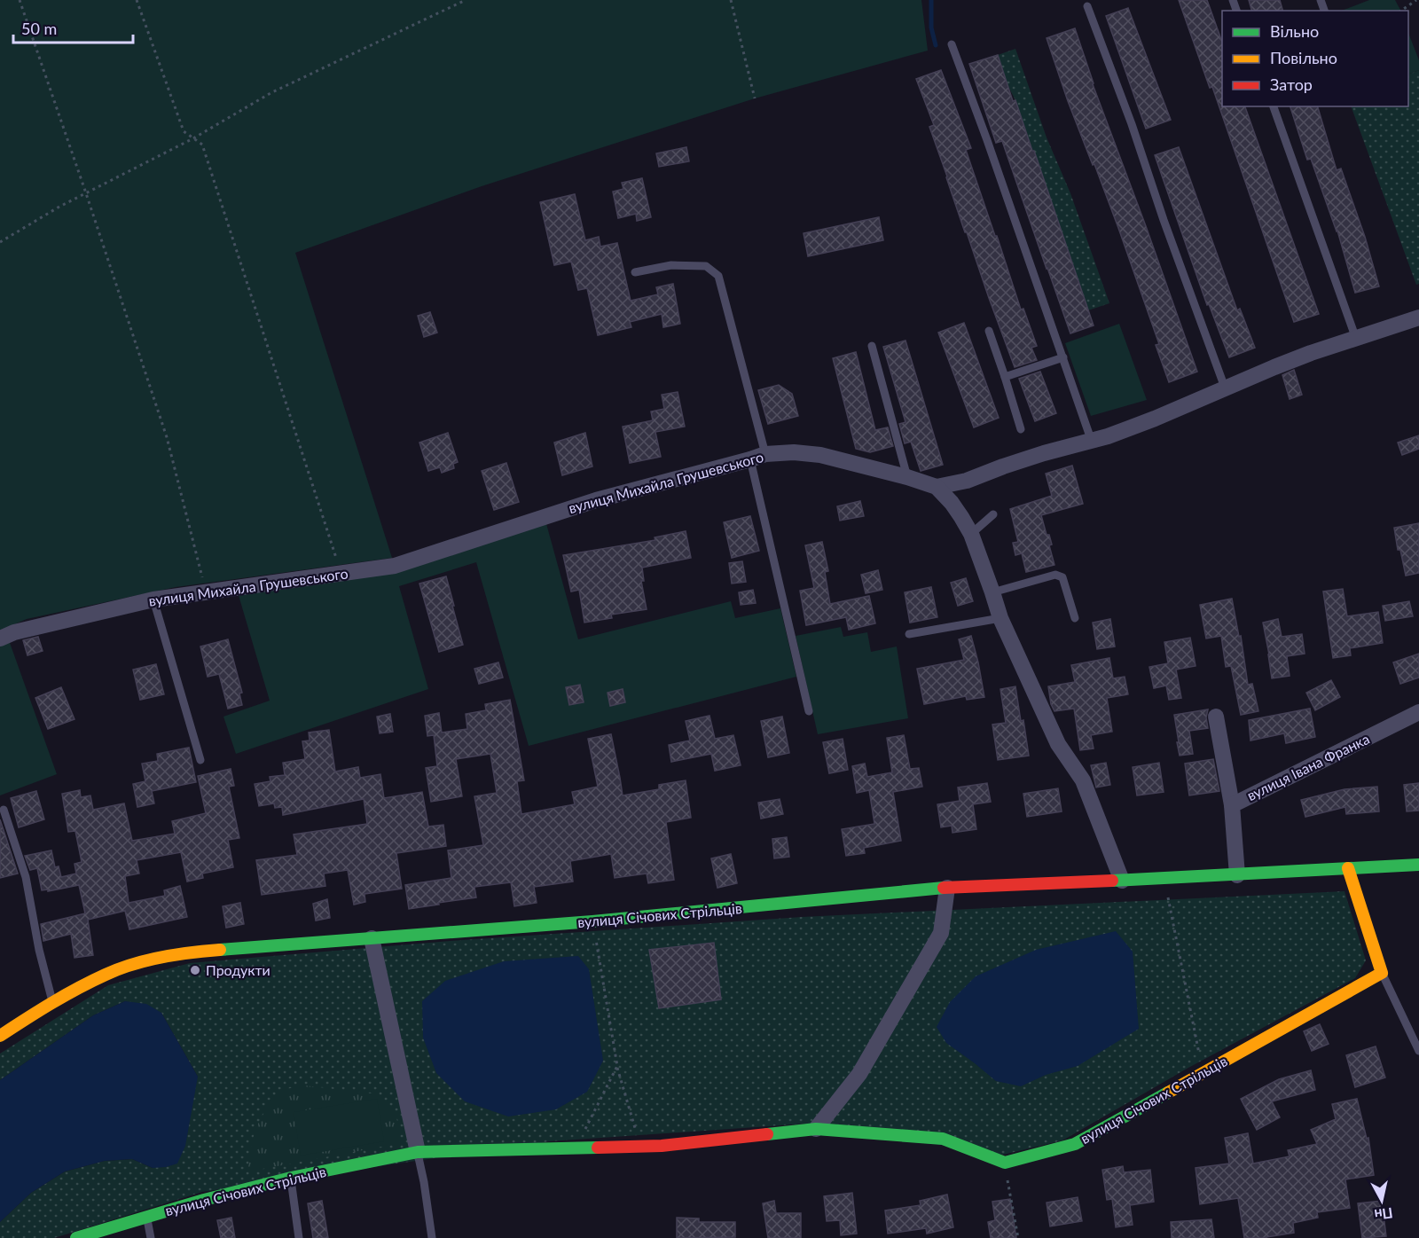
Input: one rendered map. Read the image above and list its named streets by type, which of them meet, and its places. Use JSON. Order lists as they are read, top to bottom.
{
  "streets": {
    "street": ["вулиця Михайла Грушевського", "вулиця Івана Франка", "вулиця Січових Стрільців"]
  },
  "crossings": [
    ["вулиця Михайла Грушевського", "вулиця Січових Стрільців"],
    ["вулиця Івана Франка", "вулиця Січових Стрільців"]
  ],
  "places": ["Продукти"],
  "legend": ["Вільно", "Повільно", "Затор"],
  "scale_bar": "50 m",
  "north": "bottom"
}
